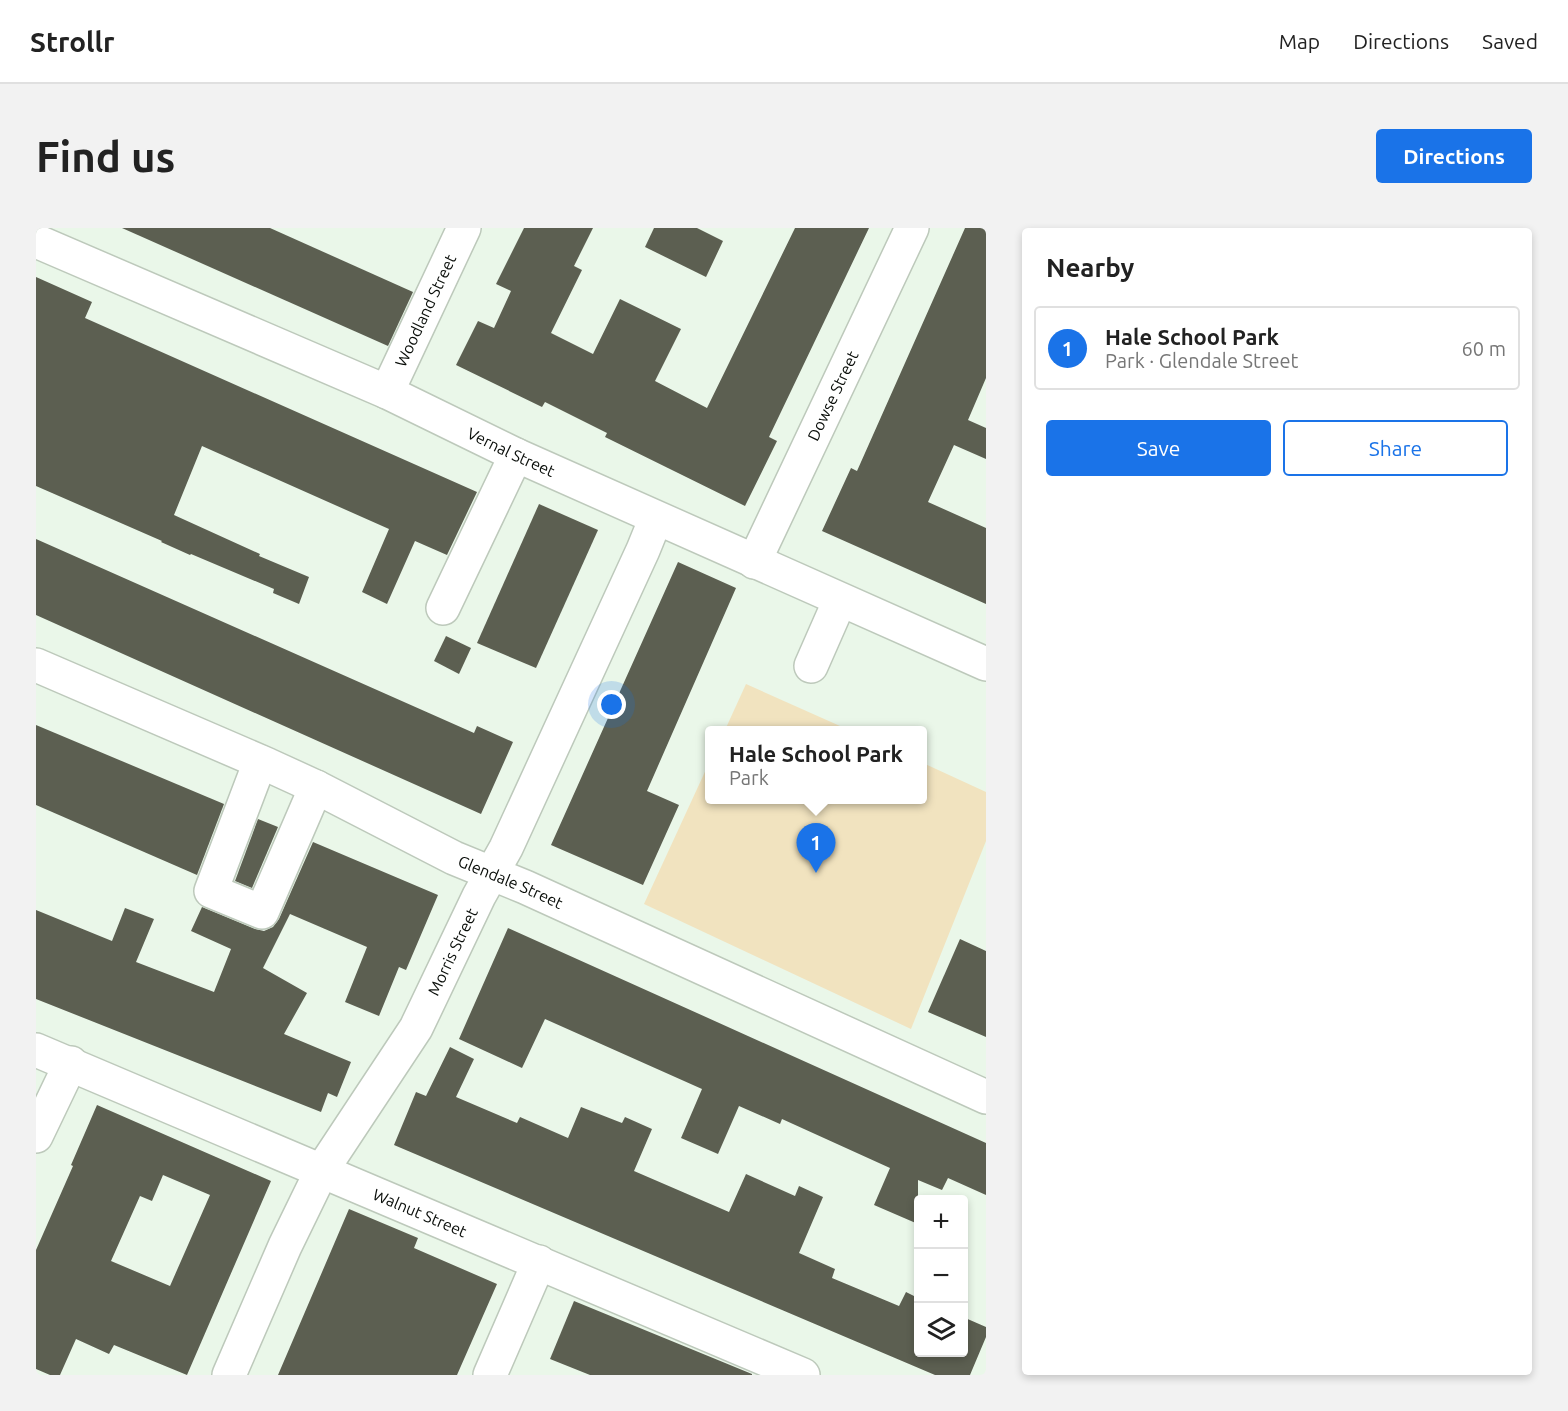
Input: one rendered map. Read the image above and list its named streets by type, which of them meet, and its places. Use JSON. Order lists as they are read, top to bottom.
{
  "streets": {
    "street": [
      "Woodland Street",
      "Dowse Street",
      "Vernal Street",
      "Glendale Street",
      "Morris Street",
      "Walnut Street"
    ]
  },
  "crossings": [
    ["Woodland Street", "Vernal Street"],
    ["Dowse Street", "Vernal Street"],
    ["Vernal Street", "Morris Street"],
    ["Glendale Street", "Morris Street"],
    ["Morris Street", "Walnut Street"]
  ],
  "page": {
    "header": "Strollr",
    "nav": ["Map", "Directions", "Saved"],
    "buttons": [
      "Directions",
      ["Save", "Share"]
    ],
    "title": "Find us",
    "heading": "Nearby",
    "list": [
      {
        "mark": "1",
        "name": "Hale School Park",
        "note": "Park · Glendale Street",
        "value": "60 m"
      }
    ],
    "popup": ["Hale School Park", "Park"],
    "pins": "1",
    "map_buttons": ["+", "−"]
  }
}
